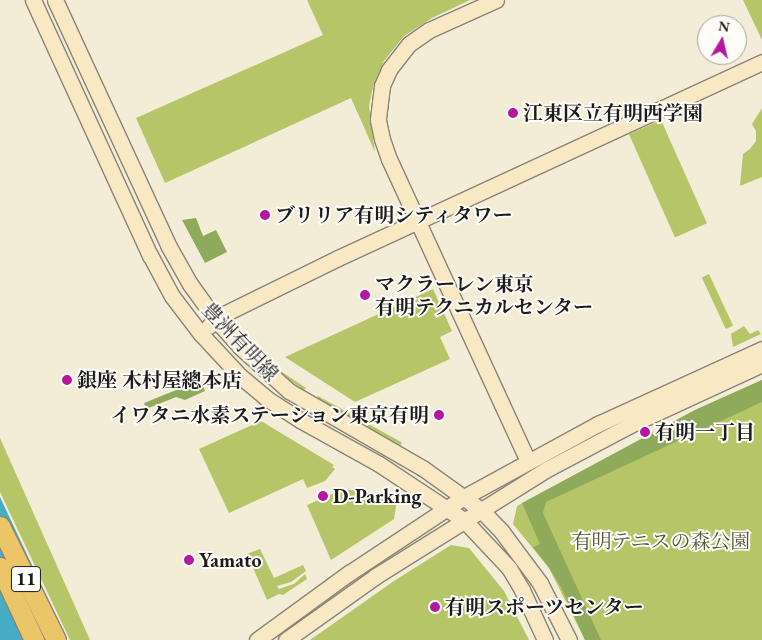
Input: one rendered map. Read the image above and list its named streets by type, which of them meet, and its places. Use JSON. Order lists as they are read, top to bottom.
{
  "streets": {
    "highway": ["11"],
    "street": ["豊洲有明線"]
  },
  "parks": ["有明テニスの森公園"],
  "places": [
    "江東区立有明西学園",
    "ブリリア有明シティタワー",
    "マクラーレン東京 有明テクニカルセンター",
    "銀座 木村屋總本店",
    "イワタニ水素ステーション東京有明",
    "有明一丁目",
    "D-Parking",
    "Yamato",
    "有明スポーツセンター"
  ],
  "north": "top"
}
